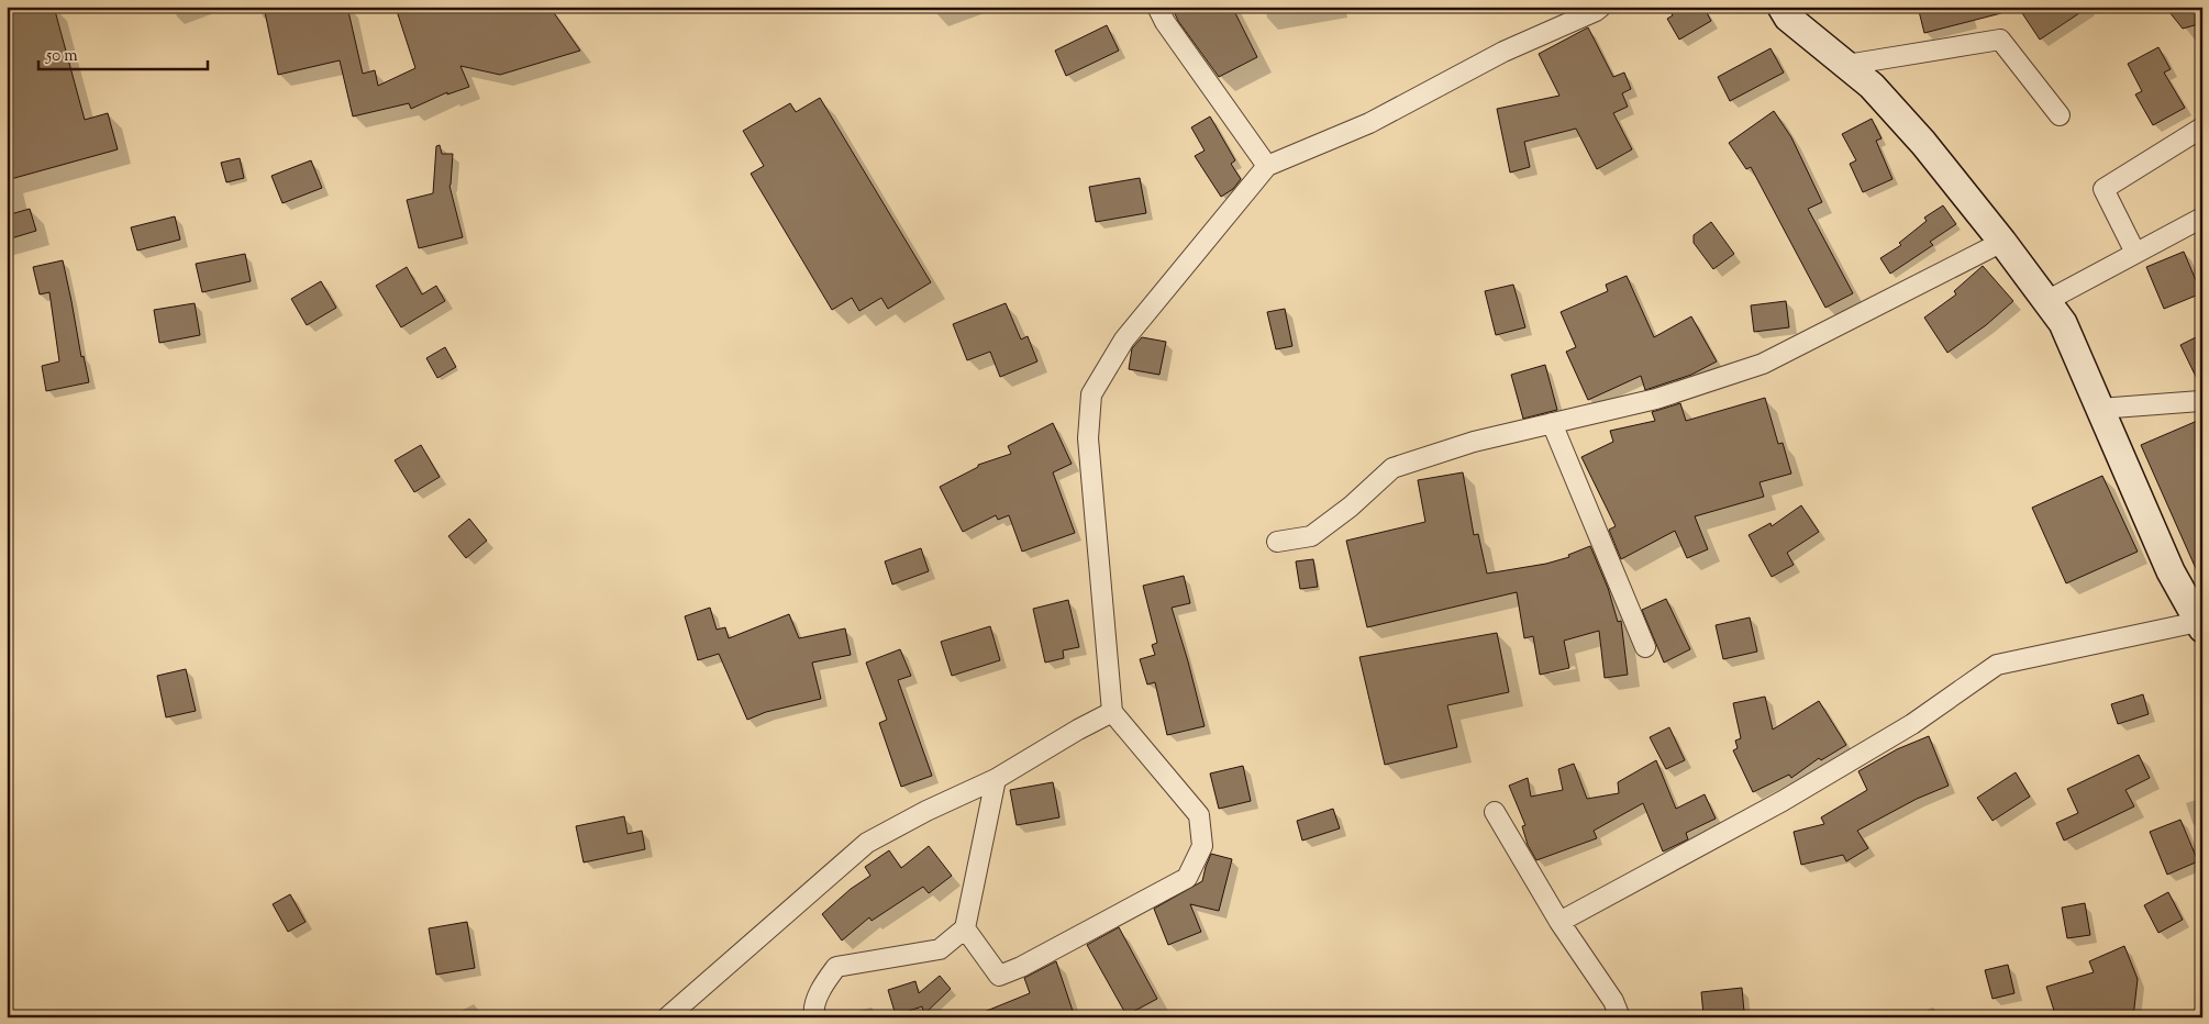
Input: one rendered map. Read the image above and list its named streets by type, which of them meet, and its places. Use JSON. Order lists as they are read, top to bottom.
{
  "scale_bar": "50 m"
}
